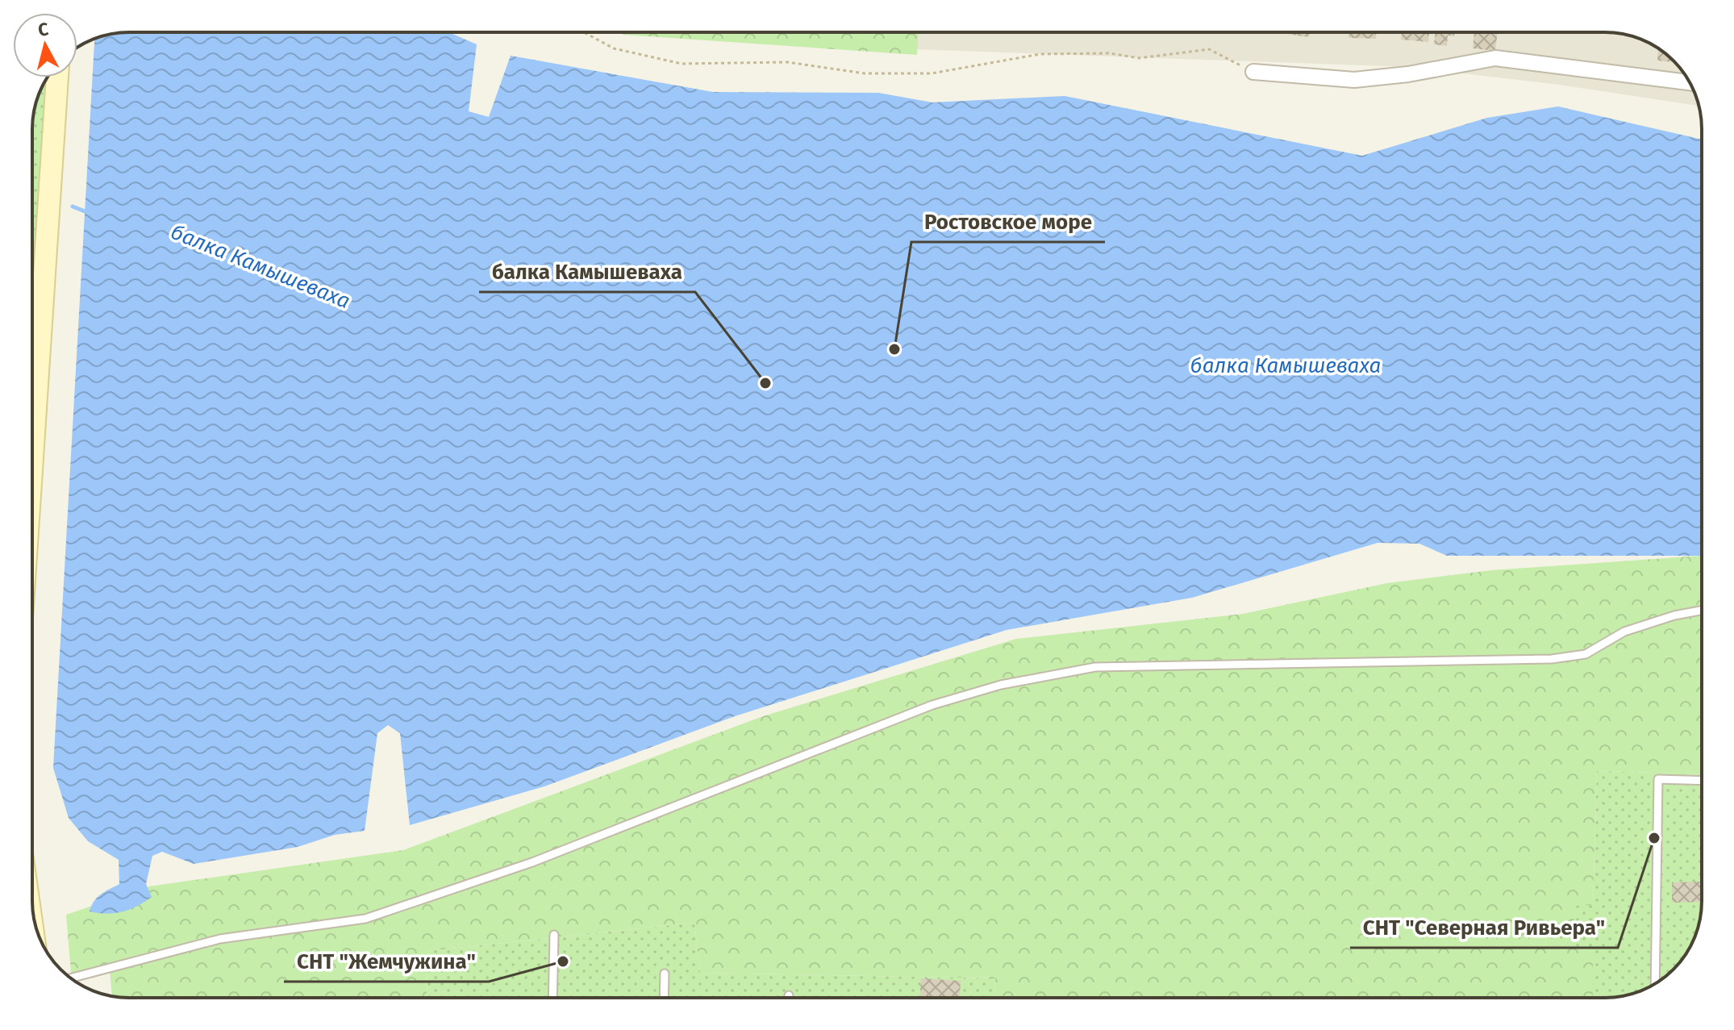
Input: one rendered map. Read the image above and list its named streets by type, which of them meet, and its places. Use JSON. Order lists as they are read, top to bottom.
{
  "water": ["балка Камышеваха"],
  "places": [
    "Ростовское море",
    "балка Камышеваха",
    "СНТ \"Северная Ривьера\"",
    "СНТ \"Жемчужина\""
  ],
  "north": "top"
}
